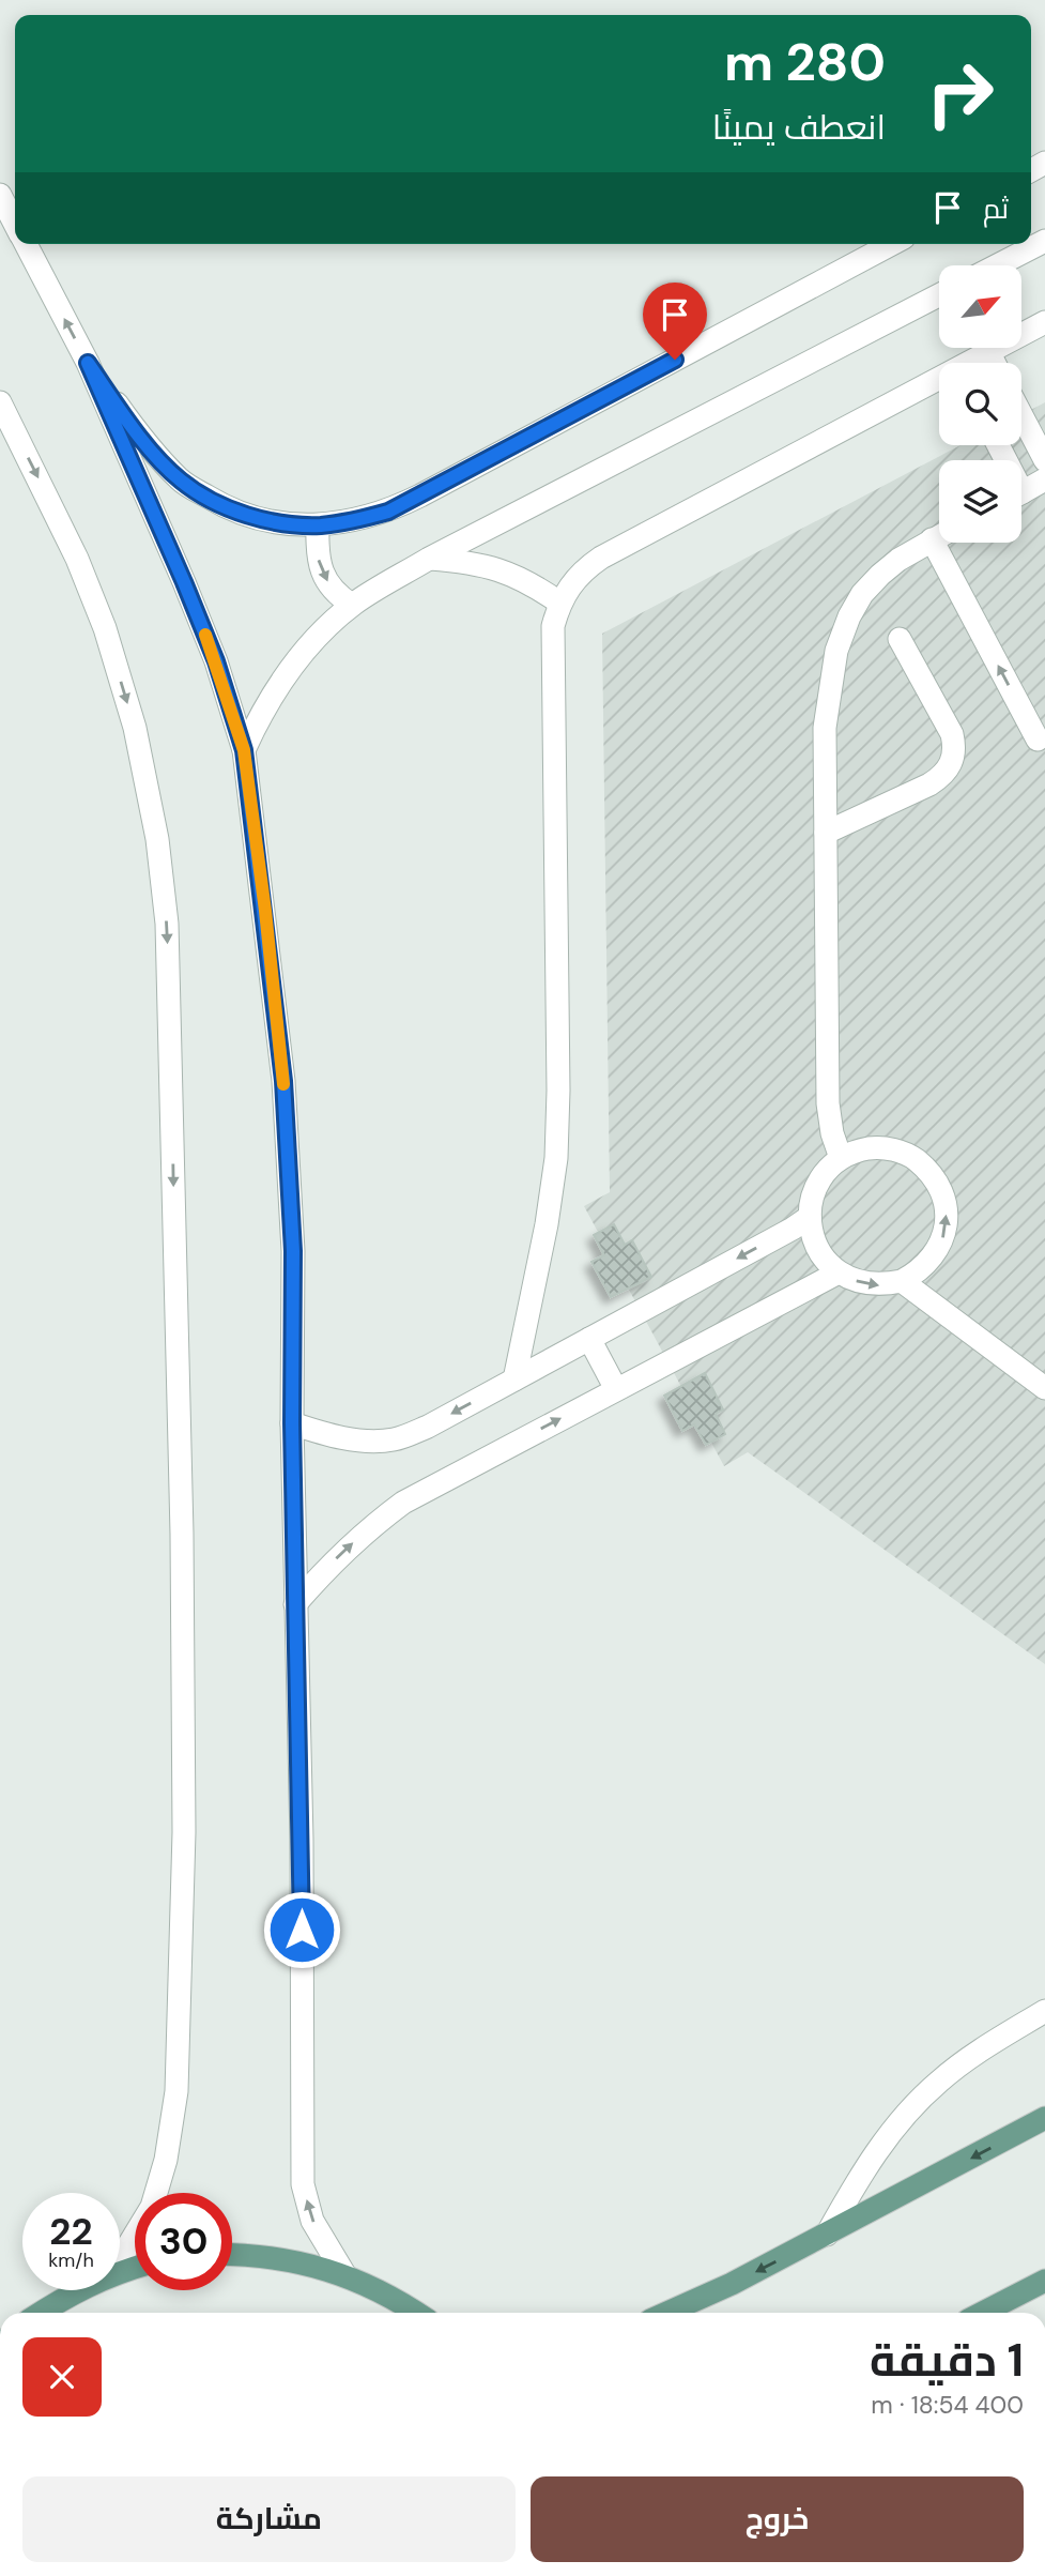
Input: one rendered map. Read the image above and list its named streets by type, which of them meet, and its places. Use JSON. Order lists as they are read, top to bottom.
{
  "north": "top right",
  "page": {
    "turn": ["280 m", "انعطف يمينًا"],
    "then": "ثم",
    "speed": "22 km/h",
    "limit": "30",
    "heading": ["1 دقيقة", "400 m · 18:54"],
    "buttons": ["خروج", "مشاركة"]
  }
}
